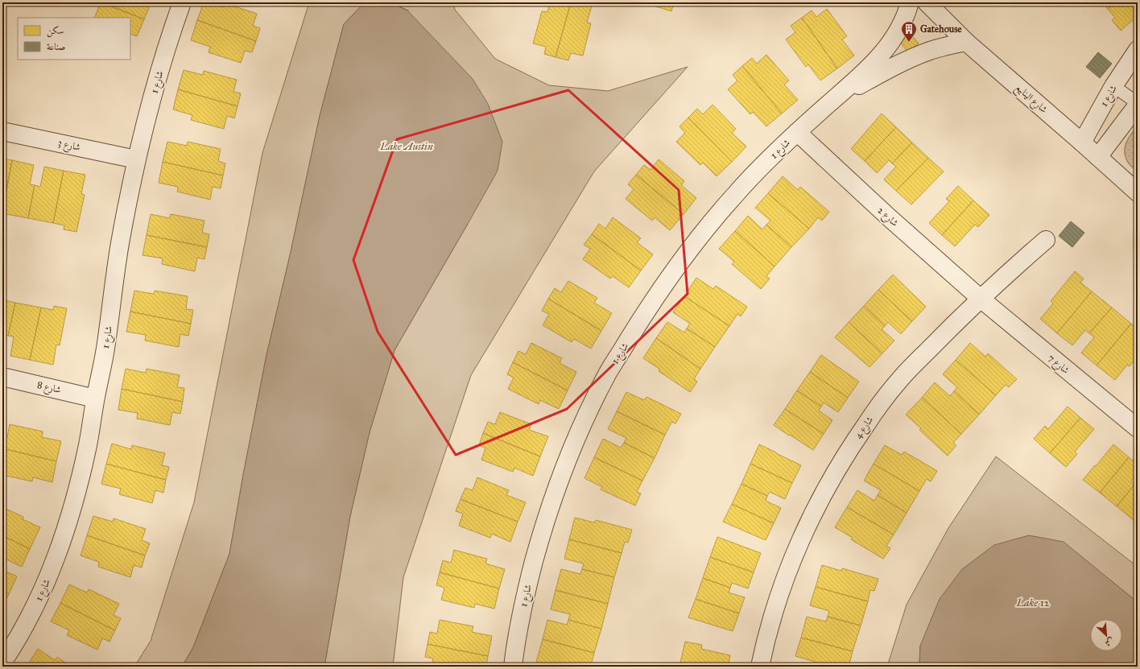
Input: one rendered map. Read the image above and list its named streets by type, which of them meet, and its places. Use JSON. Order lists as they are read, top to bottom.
{
  "streets": {
    "street": [
      "شارع 1",
      "شارع الينابيع",
      "شارع 3",
      "شارع 2",
      "شارع 7",
      "شارع 8",
      "شارع 4"
    ]
  },
  "crossings": [
    ["شارع 1", "شارع الينابيع"],
    ["شارع 1", "شارع 3"],
    ["شارع 1", "شارع 2"],
    ["شارع 1", "شارع 8"],
    ["شارع 2", "شارع 7"],
    ["شارع 2", "شارع 4"],
    ["شارع 7", "شارع 4"]
  ],
  "water": ["Lake Austin", "Lake 12"],
  "places": {
    "building": ["Gatehouse"]
  },
  "legend": ["سكن", "صناعة"],
  "north": "bottom right"
}
